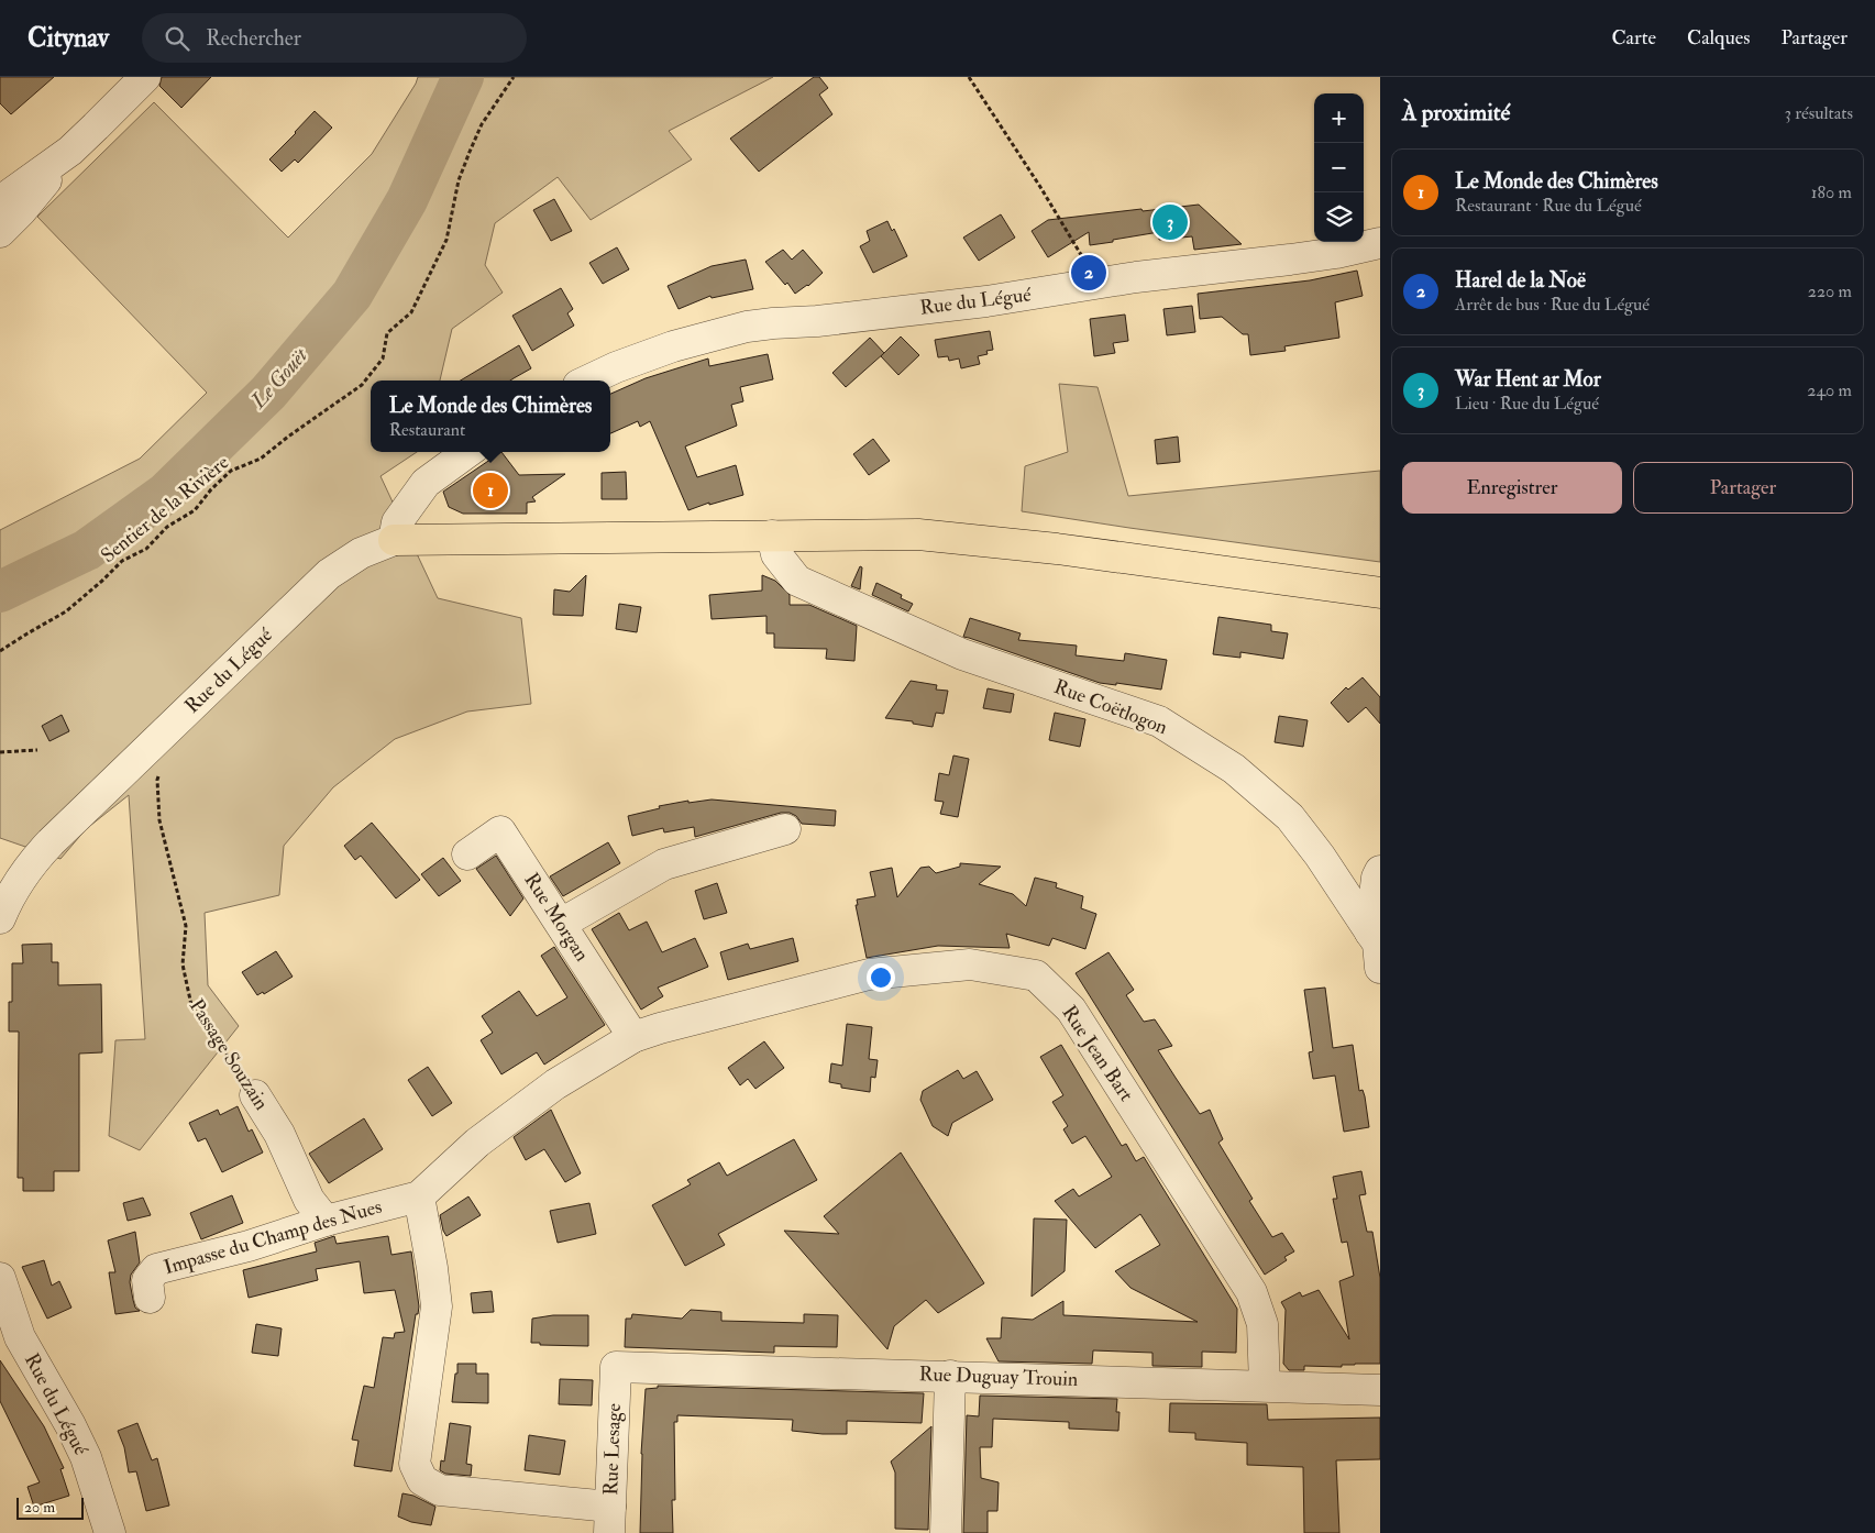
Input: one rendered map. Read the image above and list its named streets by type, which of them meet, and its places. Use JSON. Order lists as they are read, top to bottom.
{
  "streets": {
    "street": [
      "Rue du Légué",
      "Rue Coëtlogon",
      "Rue Morgan",
      "Rue Jean Bart",
      "Passage Souzain",
      "Impasse du Champ des Nues",
      "Rue Duguay Trouin",
      "Rue Lesage"
    ],
    "path": ["Sentier de la Rivière"]
  },
  "crossings": [
    ["Rue Morgan", "Rue Jean Bart"],
    ["Rue Jean Bart", "Impasse du Champ des Nues"],
    ["Rue Jean Bart", "Rue Duguay Trouin"],
    ["Passage Souzain", "Impasse du Champ des Nues"],
    ["Rue Duguay Trouin", "Rue Lesage"]
  ],
  "water": ["Le Gouët"],
  "scale_bar": "20 m",
  "page": {
    "header": "Citynav",
    "search": "Rechercher",
    "nav": ["Carte", "Calques", "Partager"],
    "heading": ["À proximité", "3 résultats"],
    "map_buttons": ["+", "−"],
    "list": [
      {
        "mark": "1",
        "name": "Le Monde des Chimères",
        "note": "Restaurant · Rue du Légué",
        "value": "180 m"
      },
      {
        "mark": "2",
        "name": "Harel de la Noë",
        "note": "Arrêt de bus · Rue du Légué",
        "value": "220 m"
      },
      {
        "mark": "3",
        "name": "War Hent ar Mor",
        "note": "Lieu · Rue du Légué",
        "value": "240 m"
      }
    ],
    "pins": ["3", "2", "1"],
    "popup": ["Le Monde des Chimères", "Restaurant"],
    "buttons": ["Enregistrer", "Partager"],
    "scale": "20 m"
  }
}
